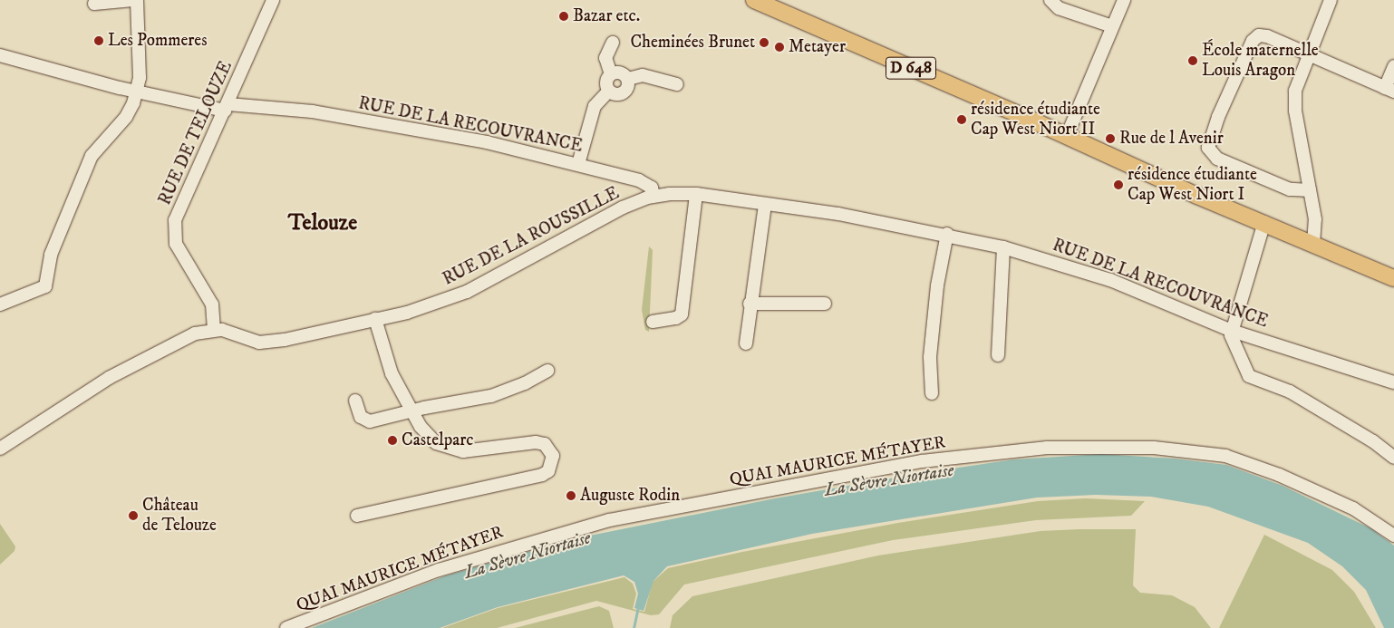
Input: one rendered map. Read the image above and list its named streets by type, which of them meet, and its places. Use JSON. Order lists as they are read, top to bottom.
{
  "streets": {
    "main road": ["D 648"],
    "street": [
      "RUE DE LA RECOUVRANCE",
      "RUE DE TELOUZE",
      "RUE DE LA ROUSSILLE",
      "QUAI MAURICE MÉTAYER"
    ]
  },
  "crossings": [
    ["RUE DE LA RECOUVRANCE", "RUE DE TELOUZE"],
    ["RUE DE LA RECOUVRANCE", "RUE DE LA ROUSSILLE"],
    ["RUE DE TELOUZE", "RUE DE LA ROUSSILLE"]
  ],
  "districts": ["Telouze"],
  "water": ["La Sèvre Niortaise"],
  "places": [
    "Bazar etc.",
    "Les Pommeres",
    "Cheminées Brunet",
    "Metayer",
    "École maternelle Louis Aragon",
    "résidence étudiante Cap West Niort II",
    "Rue de l Avenir",
    "résidence étudiante Cap West Niort I",
    "Castelparc",
    "Auguste Rodin",
    "Château de Telouze"
  ]
}
